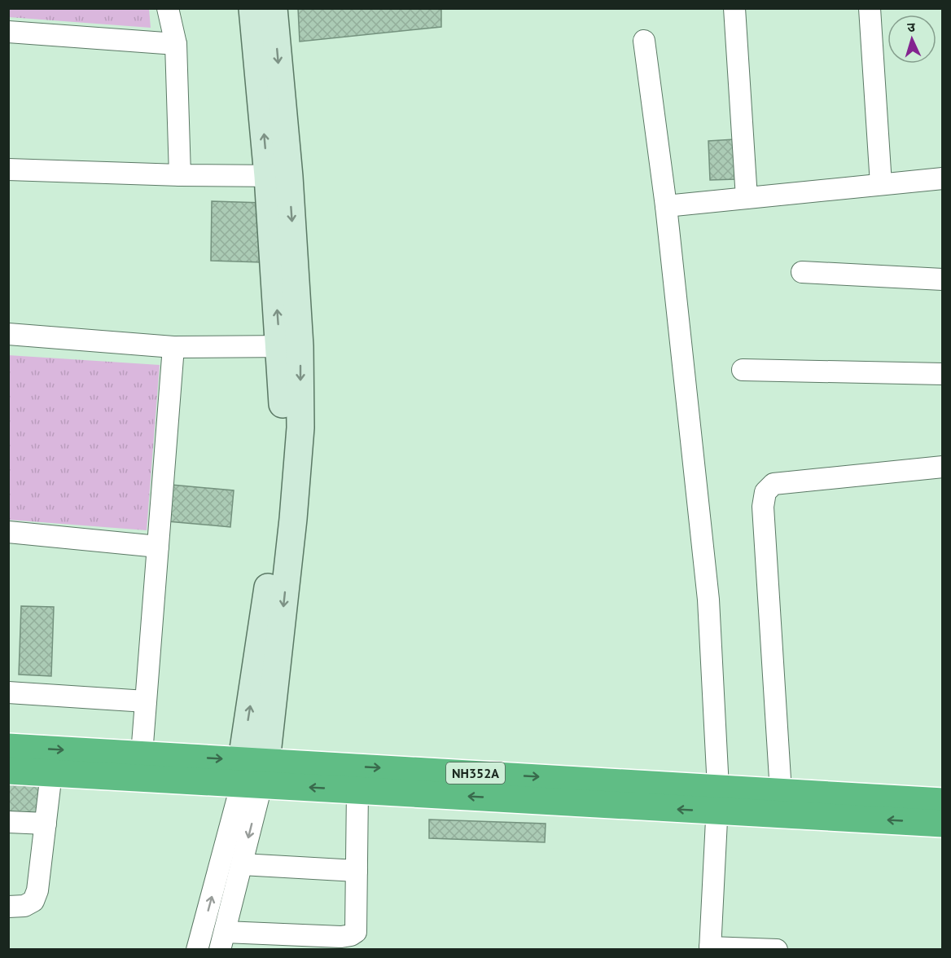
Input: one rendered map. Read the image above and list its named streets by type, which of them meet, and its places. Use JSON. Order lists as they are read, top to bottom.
{
  "streets": {
    "highway": ["NH352A"]
  },
  "north": "top"
}
